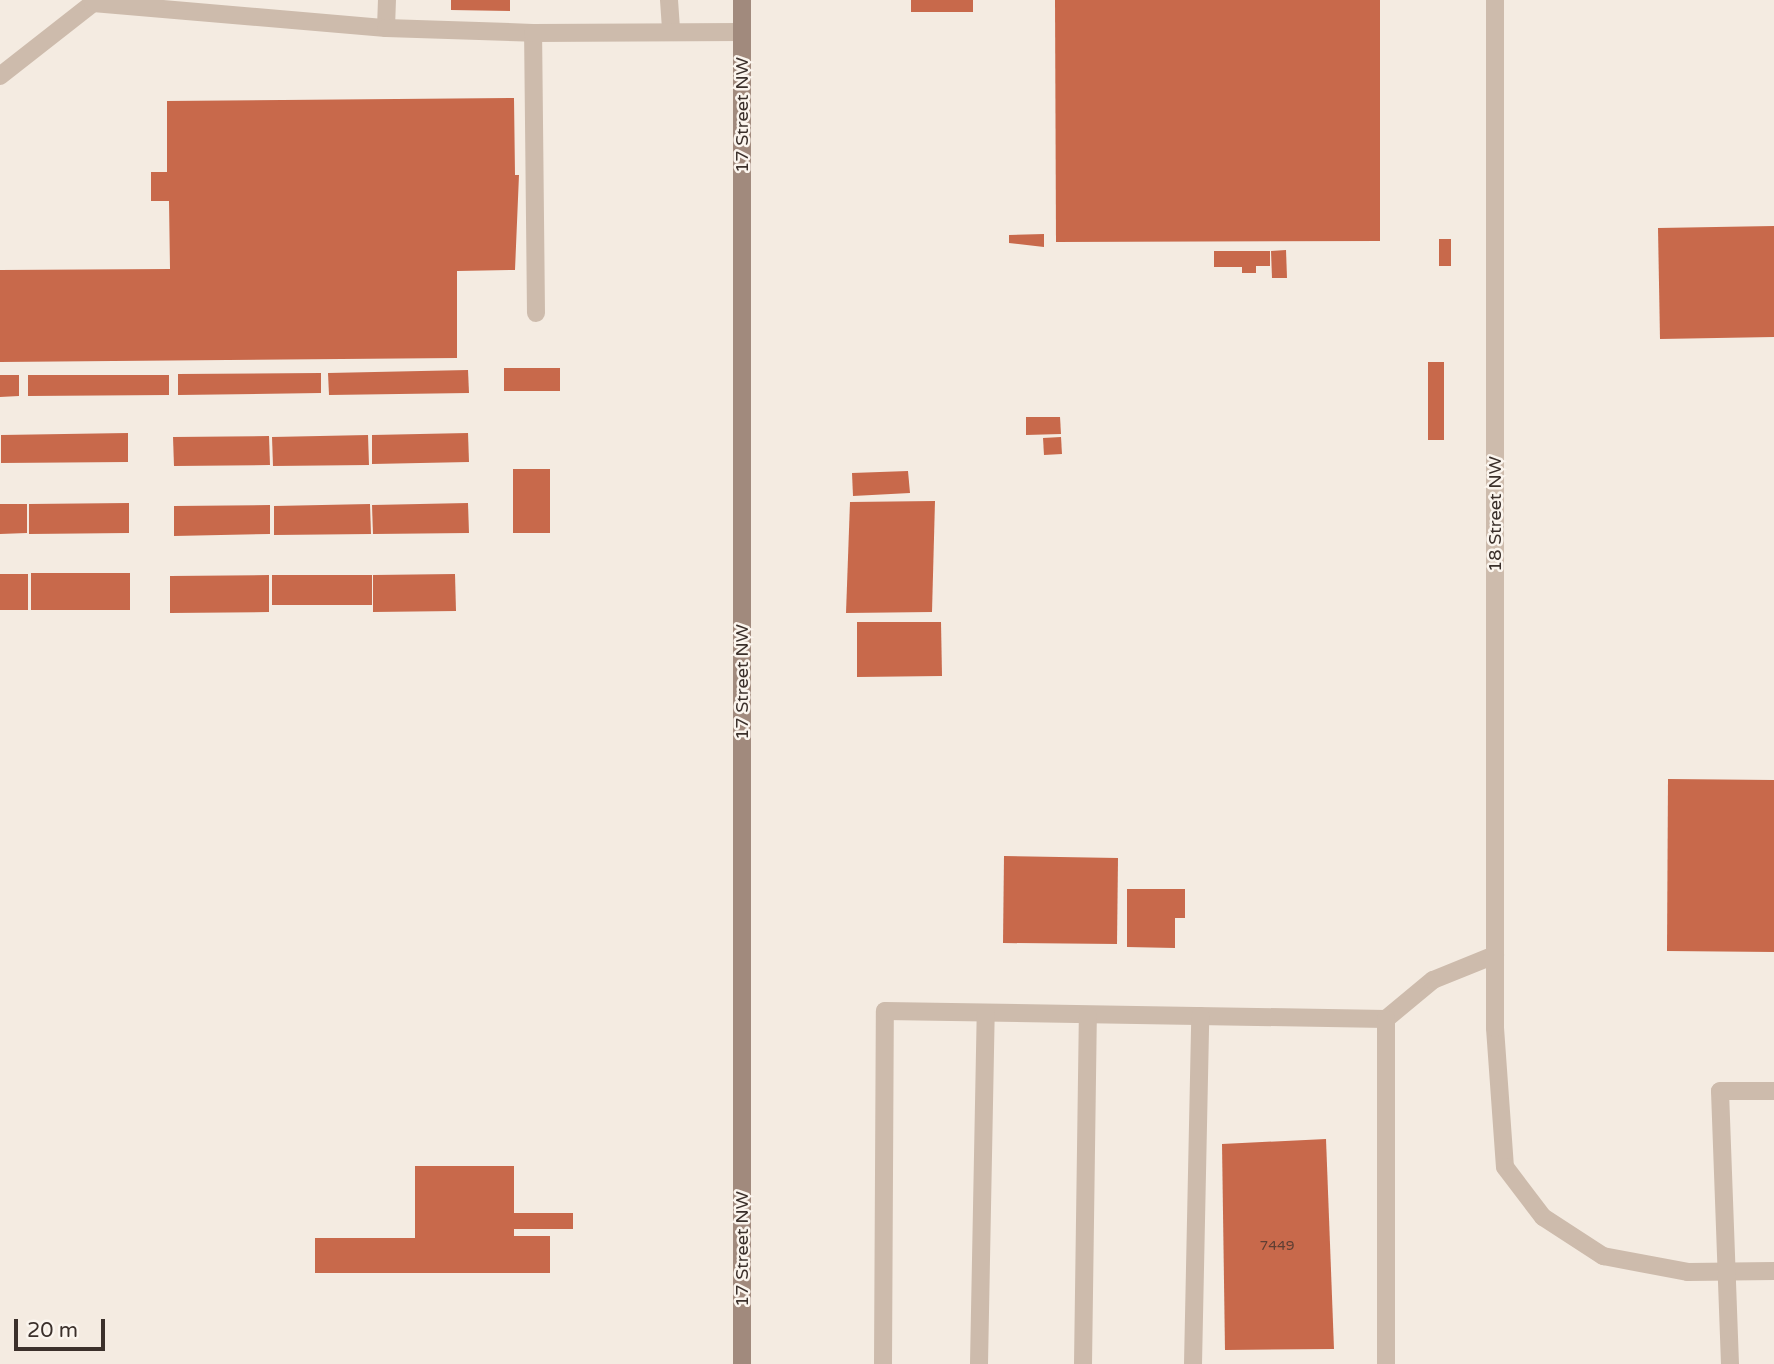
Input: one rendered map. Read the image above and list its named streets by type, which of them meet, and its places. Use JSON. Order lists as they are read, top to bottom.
{
  "streets": {
    "main road": ["17 Street NW"],
    "street": ["18 Street NW"]
  },
  "house_numbers": ["7449"],
  "scale_bar": "20 m"
}
